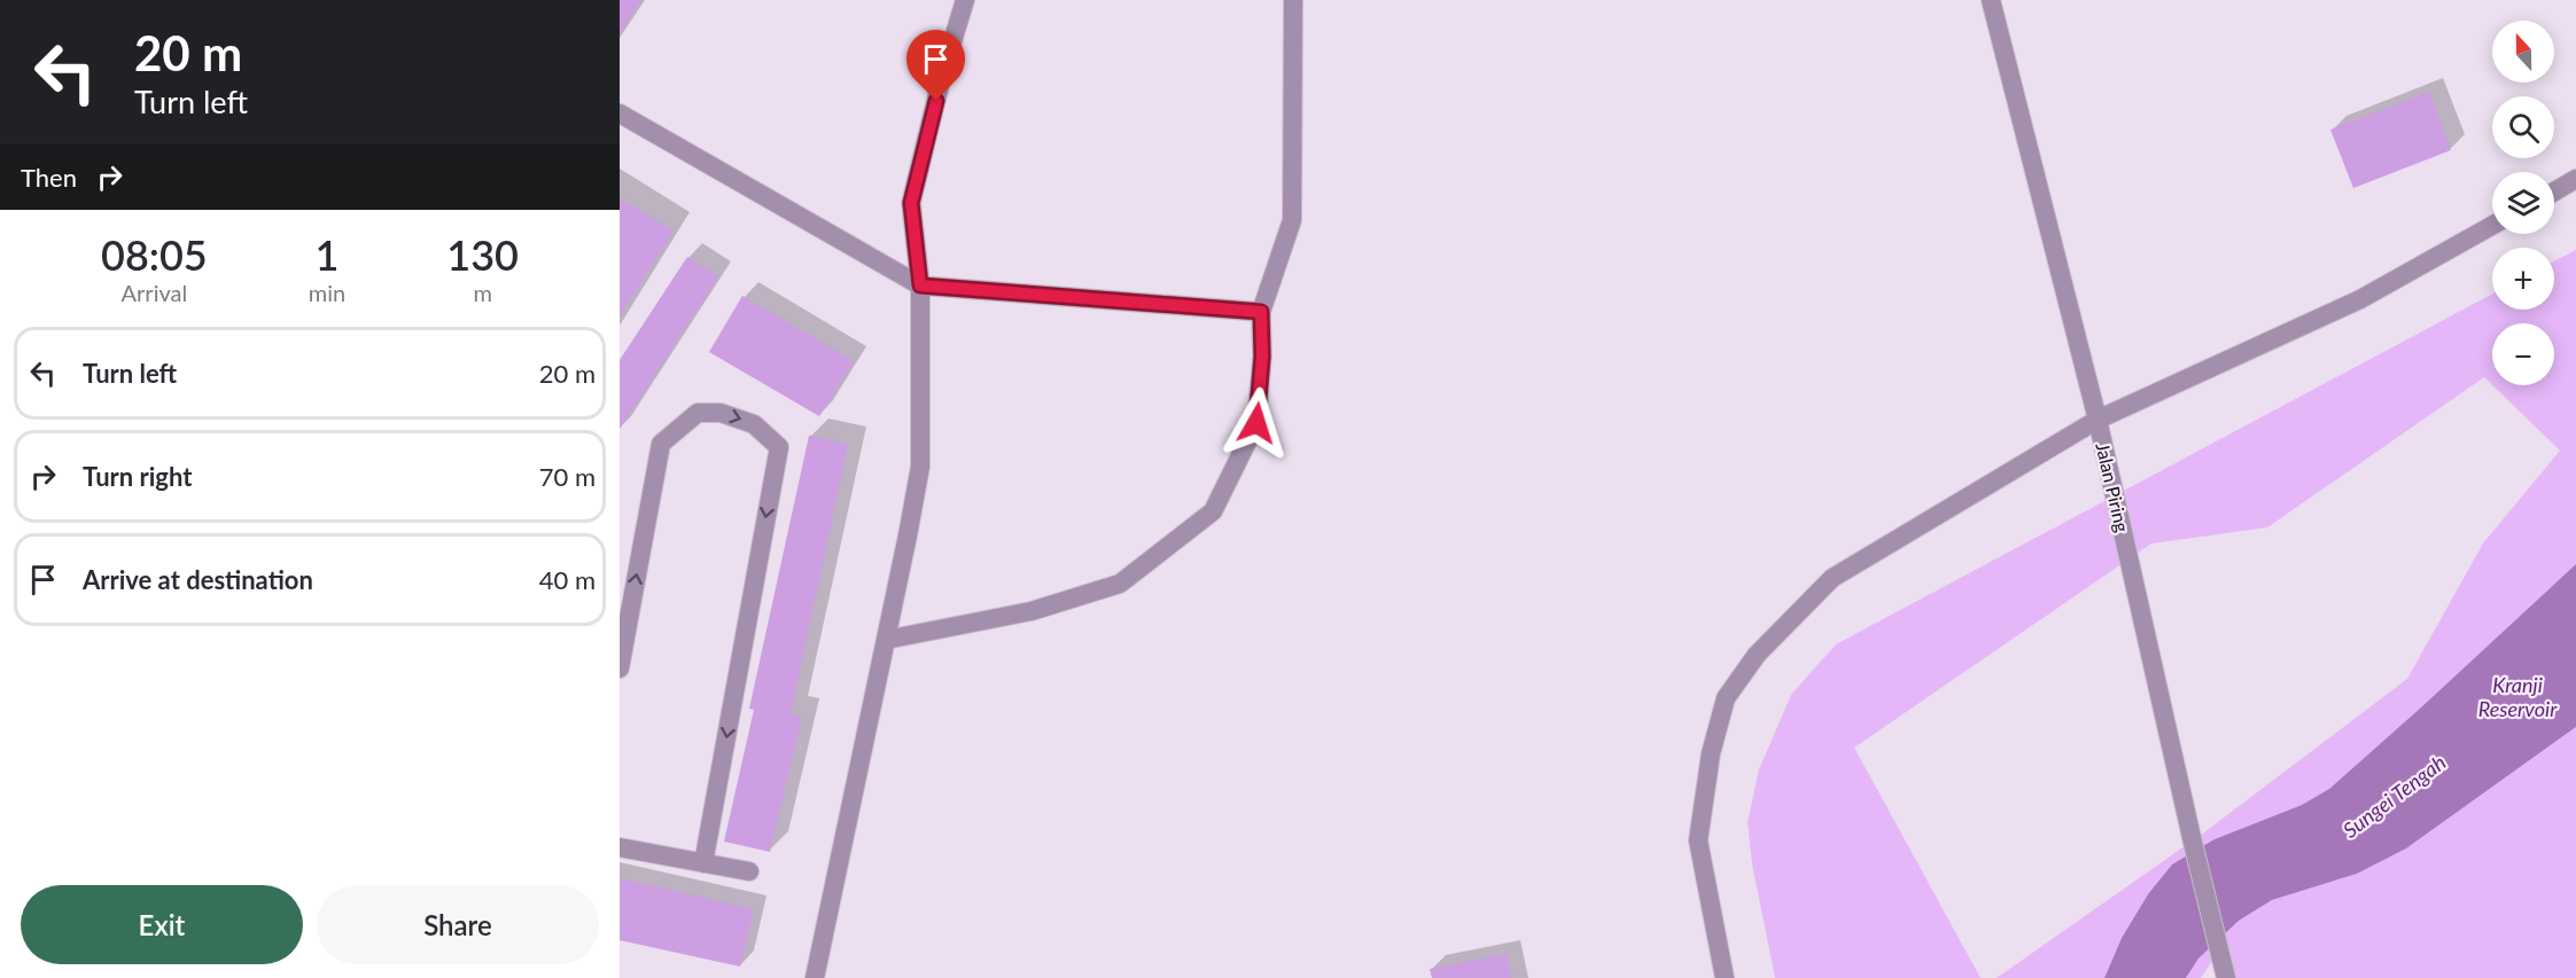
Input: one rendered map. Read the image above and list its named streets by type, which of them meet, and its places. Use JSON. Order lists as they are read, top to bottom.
{
  "streets": {
    "lane": ["Jalan Piring"]
  },
  "water": ["Kranji Reservoir", "Sungei Tengah"],
  "north": "top",
  "page": {
    "turn": ["20 m", "Turn left"],
    "map_buttons": ["+", "−"],
    "then": "Then",
    "eta": [
      "08:05",
      "Arrival",
      "1",
      "min",
      "130",
      "m"
    ],
    "list": [
      {
        "name": "Turn left",
        "value": "20 m"
      },
      {
        "name": "Turn right",
        "value": "70 m"
      },
      {
        "name": "Arrive at destination",
        "value": "40 m"
      }
    ],
    "buttons": ["Exit", "Share"]
  }
}
